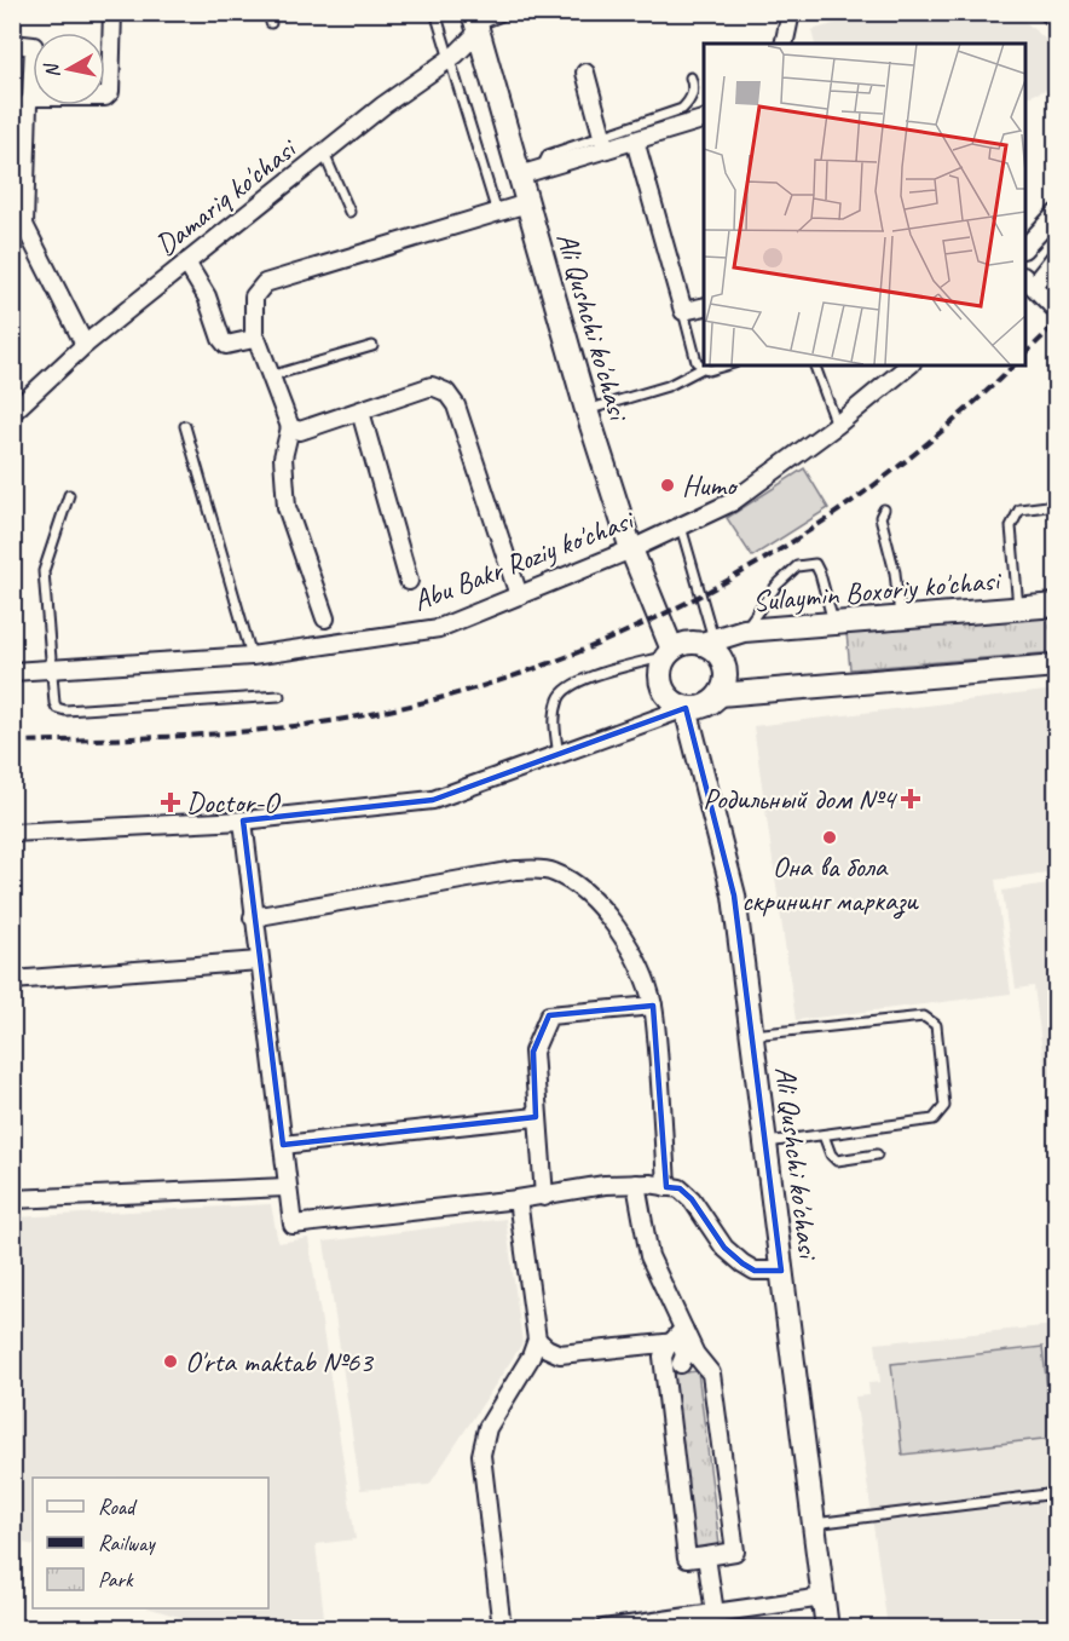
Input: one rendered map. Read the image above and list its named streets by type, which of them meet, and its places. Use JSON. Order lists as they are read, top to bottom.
{
  "streets": {
    "main road": ["Ali Qushchi ko'chasi", "Sulaymin Boxoriy ko'chasi"],
    "street": ["Damariq ko'chasi", "Abu Bakr Roziy ko'chasi"]
  },
  "crossings": [
    ["Damariq ko'chasi", "Ali Qushchi ko'chasi"],
    ["Ali Qushchi ko'chasi", "Abu Bakr Roziy ko'chasi"],
    ["Ali Qushchi ko'chasi", "Sulaymin Boxoriy ko'chasi"]
  ],
  "places": {
    "other": ["Humo", "Она ва бола скрининг маркази", "O'rta maktab №63"],
    "health": ["Родильный дом №4", "Doctor-O"]
  },
  "legend": ["Road", "Railway", "Park"],
  "north": "left"
}
